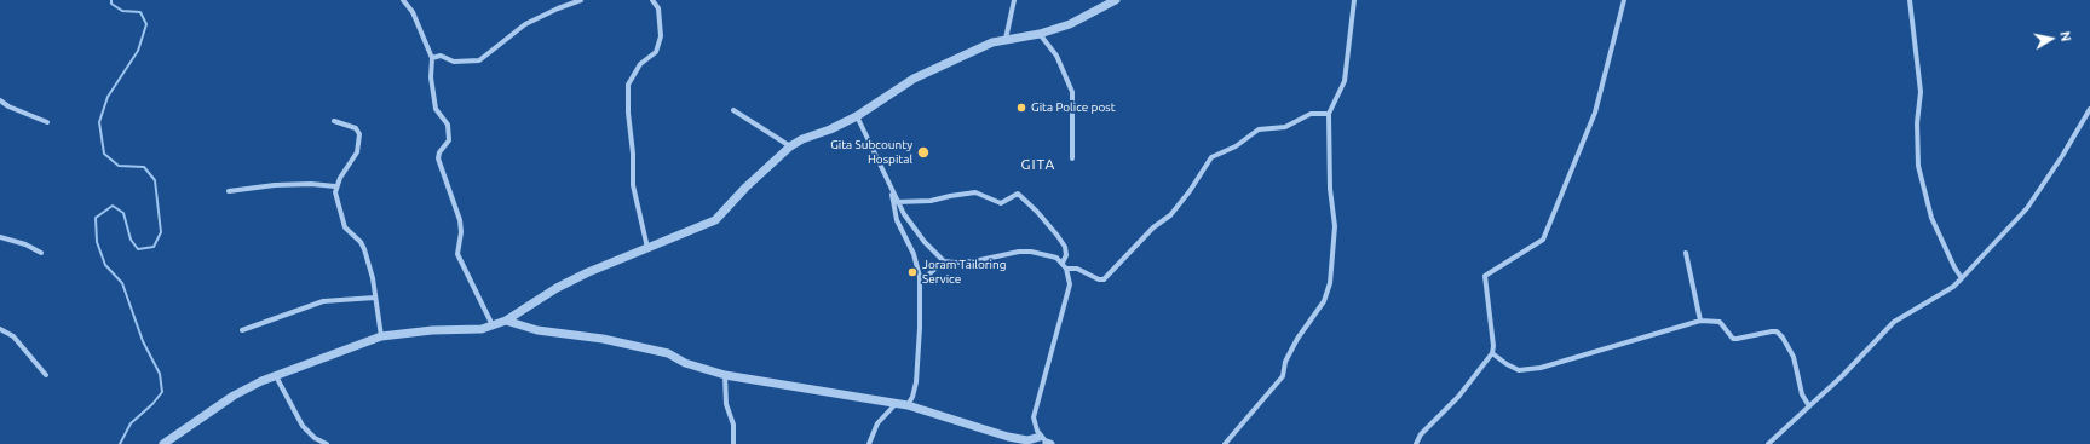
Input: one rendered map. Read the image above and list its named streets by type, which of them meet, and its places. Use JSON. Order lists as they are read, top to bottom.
{
  "districts": ["GITA"],
  "places": ["Gita Police post", "Gita Subcounty Hospital", "Joram Tailoring Service"],
  "north": "right"
}
